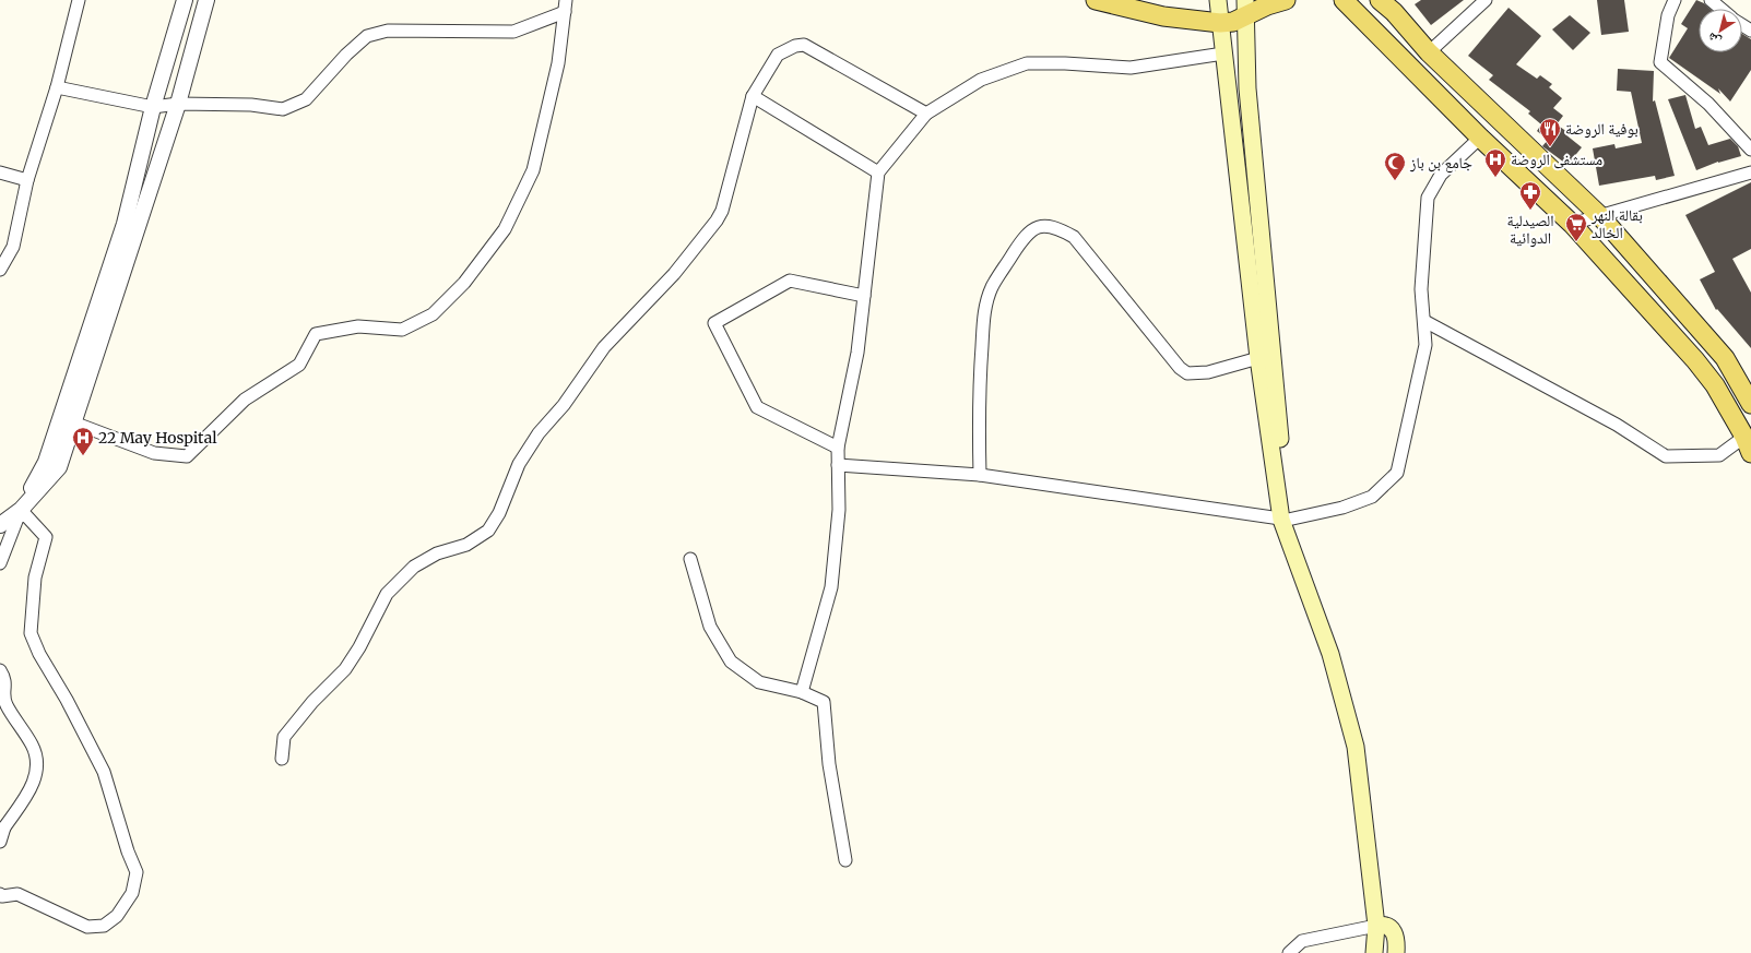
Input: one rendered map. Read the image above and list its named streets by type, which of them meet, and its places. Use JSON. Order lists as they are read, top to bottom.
{
  "places": {
    "restaurant": ["بوفية الروضة"],
    "hospital": ["مستشفى الروضة", "22 May Hospital"],
    "mosque": ["جامع بن باز"],
    "pharmacy": ["الصيدلية الدوائية"],
    "supermarket": ["بقالة النهر الخالد"]
  },
  "north": "bottom left"
}
